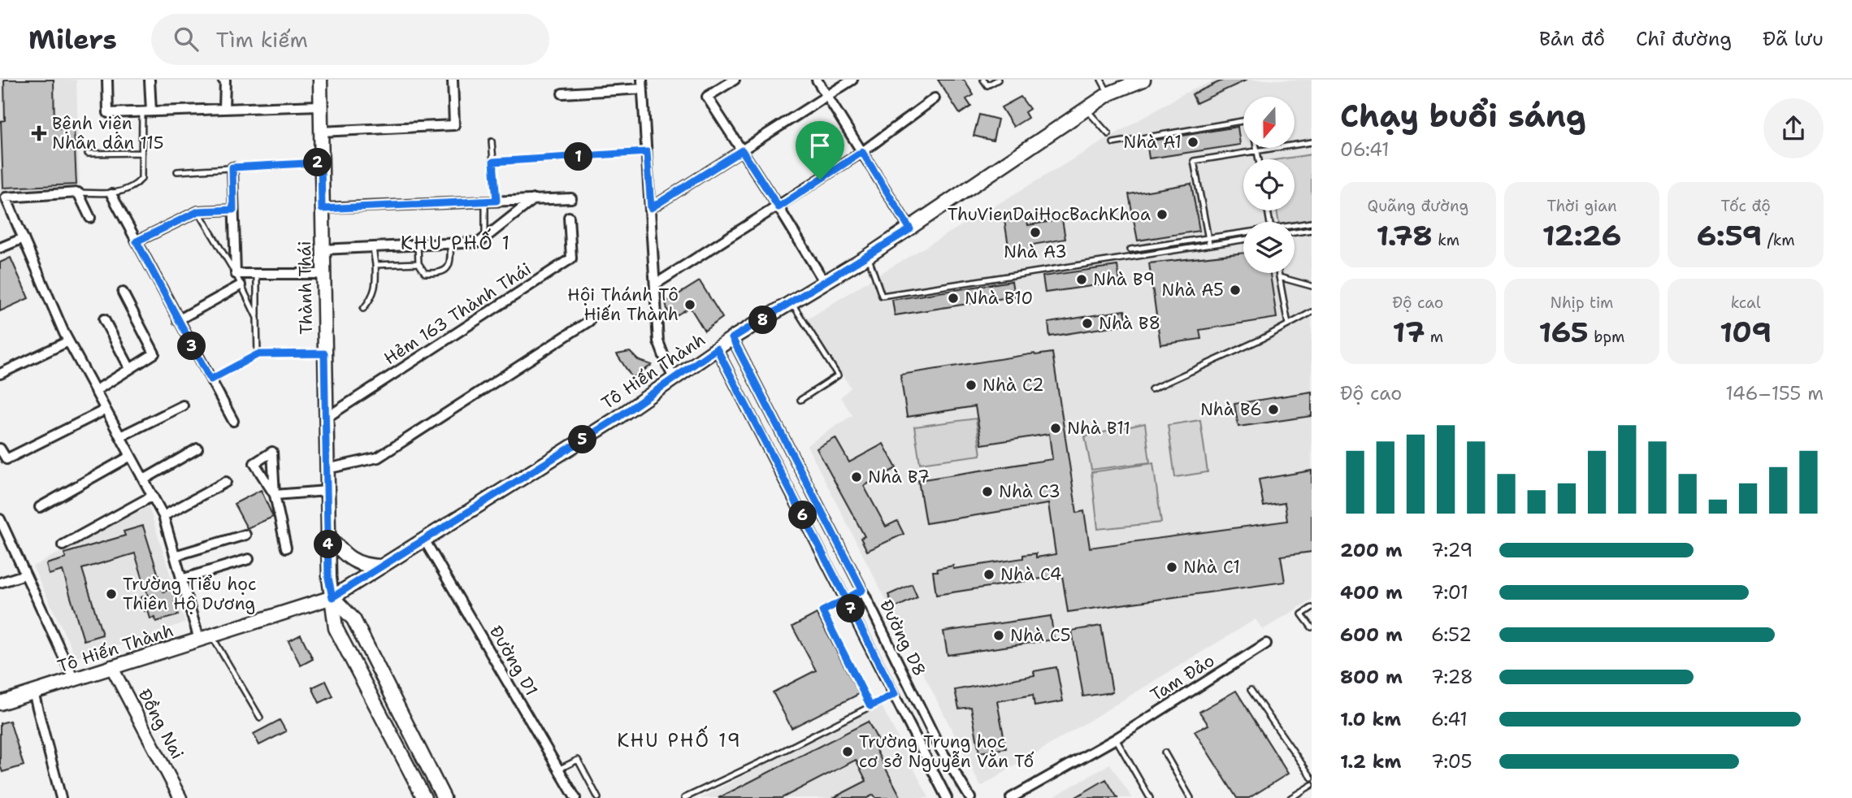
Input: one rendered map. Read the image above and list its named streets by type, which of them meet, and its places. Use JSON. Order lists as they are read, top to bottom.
{
  "streets": {
    "main road": ["Thành Thái", "Tô Hiến Thành"],
    "street": [
      "Hẻm 163 Thành Thái",
      "Đường D8",
      "Đường D1",
      "Tam Đảo",
      "Đồng Nai"
    ]
  },
  "crossings": [
    ["Thành Thái", "Hẻm 163 Thành Thái"],
    ["Thành Thái", "Tô Hiến Thành"],
    ["Tô Hiến Thành", "Đường D8"],
    ["Tô Hiến Thành", "Đường D1"],
    ["Tô Hiến Thành", "Đồng Nai"]
  ],
  "districts": ["KHU PHỐ 1", "KHU PHỐ 19"],
  "places": {
    "health": ["Bệnh viện Nhân dân 115"],
    "other": [
      "Nhà A1",
      "ThuVienDaiHocBachKhoa",
      "Nhà A3",
      "Nhà B9",
      "Nhà A5",
      "Nhà B10",
      "Hội Thánh Tô Hiến Thành",
      "Nhà B8",
      "Nhà C2",
      "Nhà B6",
      "Nhà B11",
      "Nhà B7",
      "Nhà C3",
      "Nhà C1",
      "Nhà C4",
      "Trường Tiểu học Thiên Hộ Dương",
      "Nhà C5",
      "Trường Trung học cơ sở Nguyễn Văn Tố"
    ]
  },
  "north": "bottom",
  "page": {
    "header": "Milers",
    "search": "Tìm kiếm",
    "nav": ["Bản đồ", "Chỉ đường", "Đã lưu"],
    "heading": ["Chạy buổi sáng", "06:41"],
    "pins": [
      "1",
      "2",
      "8",
      "3",
      "5",
      "6",
      "4",
      "7"
    ],
    "stats": [
      ["Quãng đường", "1.78 km"],
      ["Thời gian", "12:26"],
      ["Tốc độ", "6:59 /km"],
      ["Độ cao", "17 m"],
      ["Nhịp tim", "165 bpm"],
      ["kcal", "109"]
    ],
    "chart": ["Độ cao", "146–155 m"],
    "list": [
      {
        "name": "200 m",
        "note": "7:29"
      },
      {
        "name": "400 m",
        "note": "7:01"
      },
      {
        "name": "600 m",
        "note": "6:52"
      },
      {
        "name": "800 m",
        "note": "7:28"
      },
      {
        "name": "1.0 km",
        "note": "6:41"
      },
      {
        "name": "1.2 km",
        "note": "7:05"
      }
    ]
  }
}
